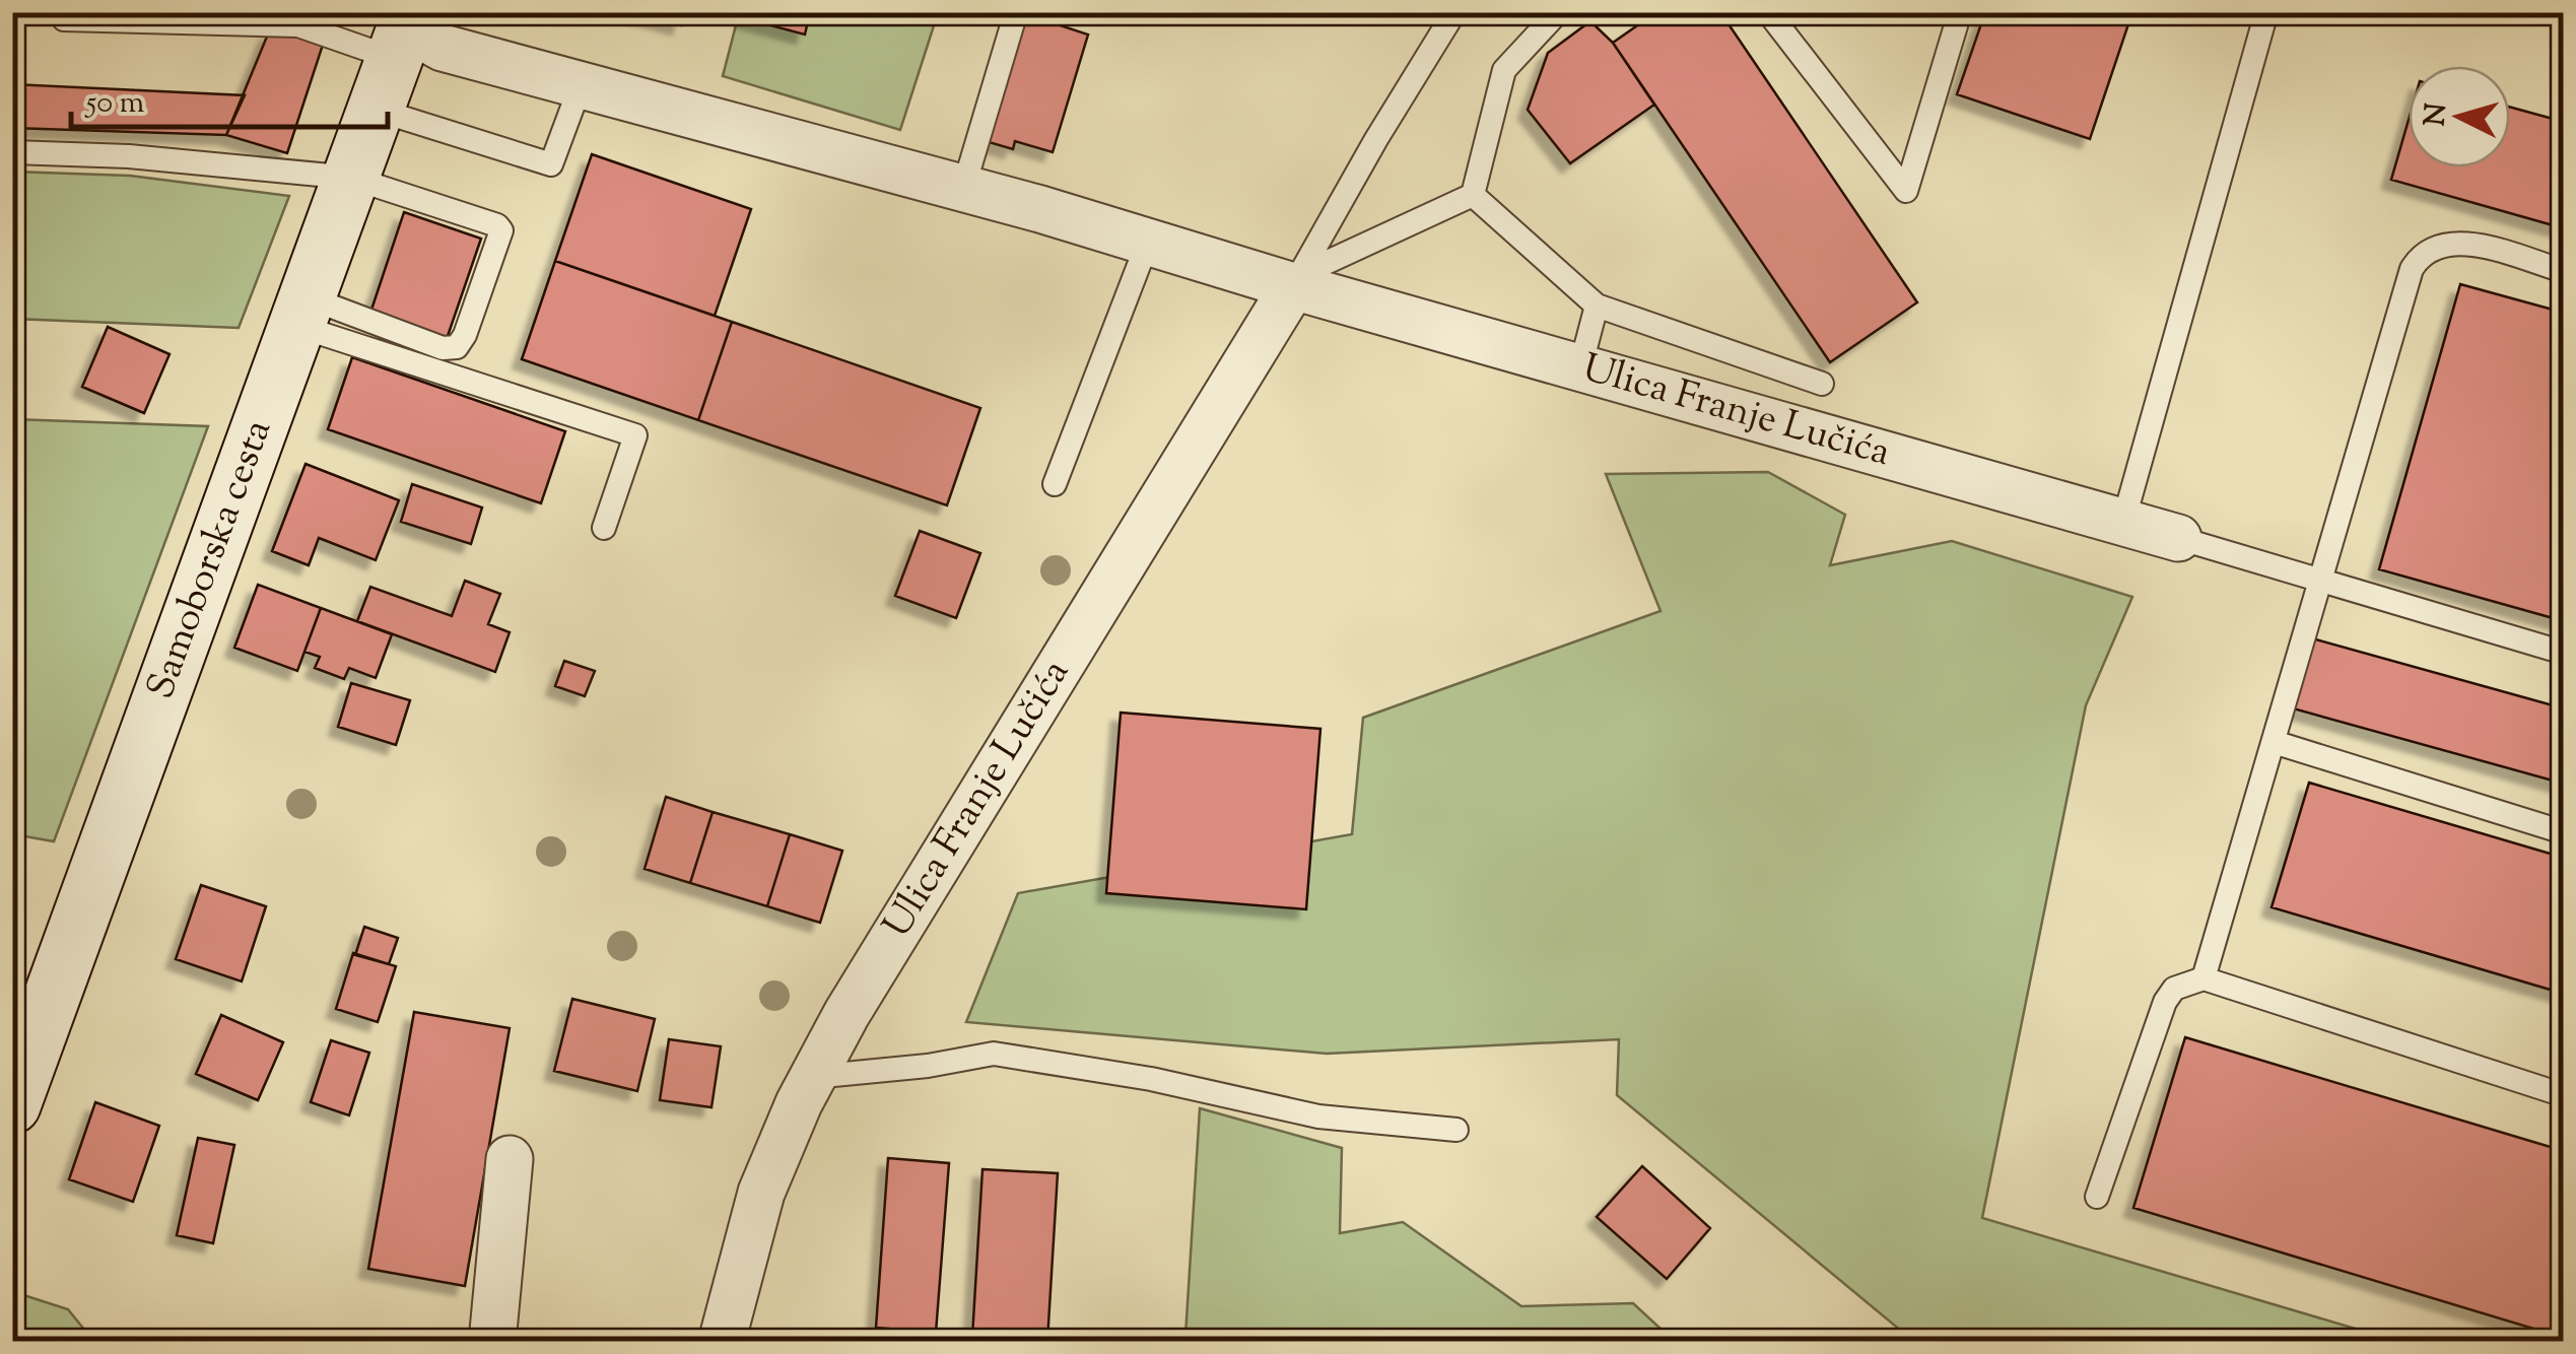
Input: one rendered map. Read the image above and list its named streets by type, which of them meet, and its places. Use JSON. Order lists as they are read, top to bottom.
{
  "streets": {
    "main road": ["Samoborska cesta"],
    "street": ["Ulica Franje Lučića"]
  },
  "crossings": [
    ["Ulica Franje Lučića", "Samoborska cesta"]
  ],
  "scale_bar": "50 m",
  "north": "left"
}
